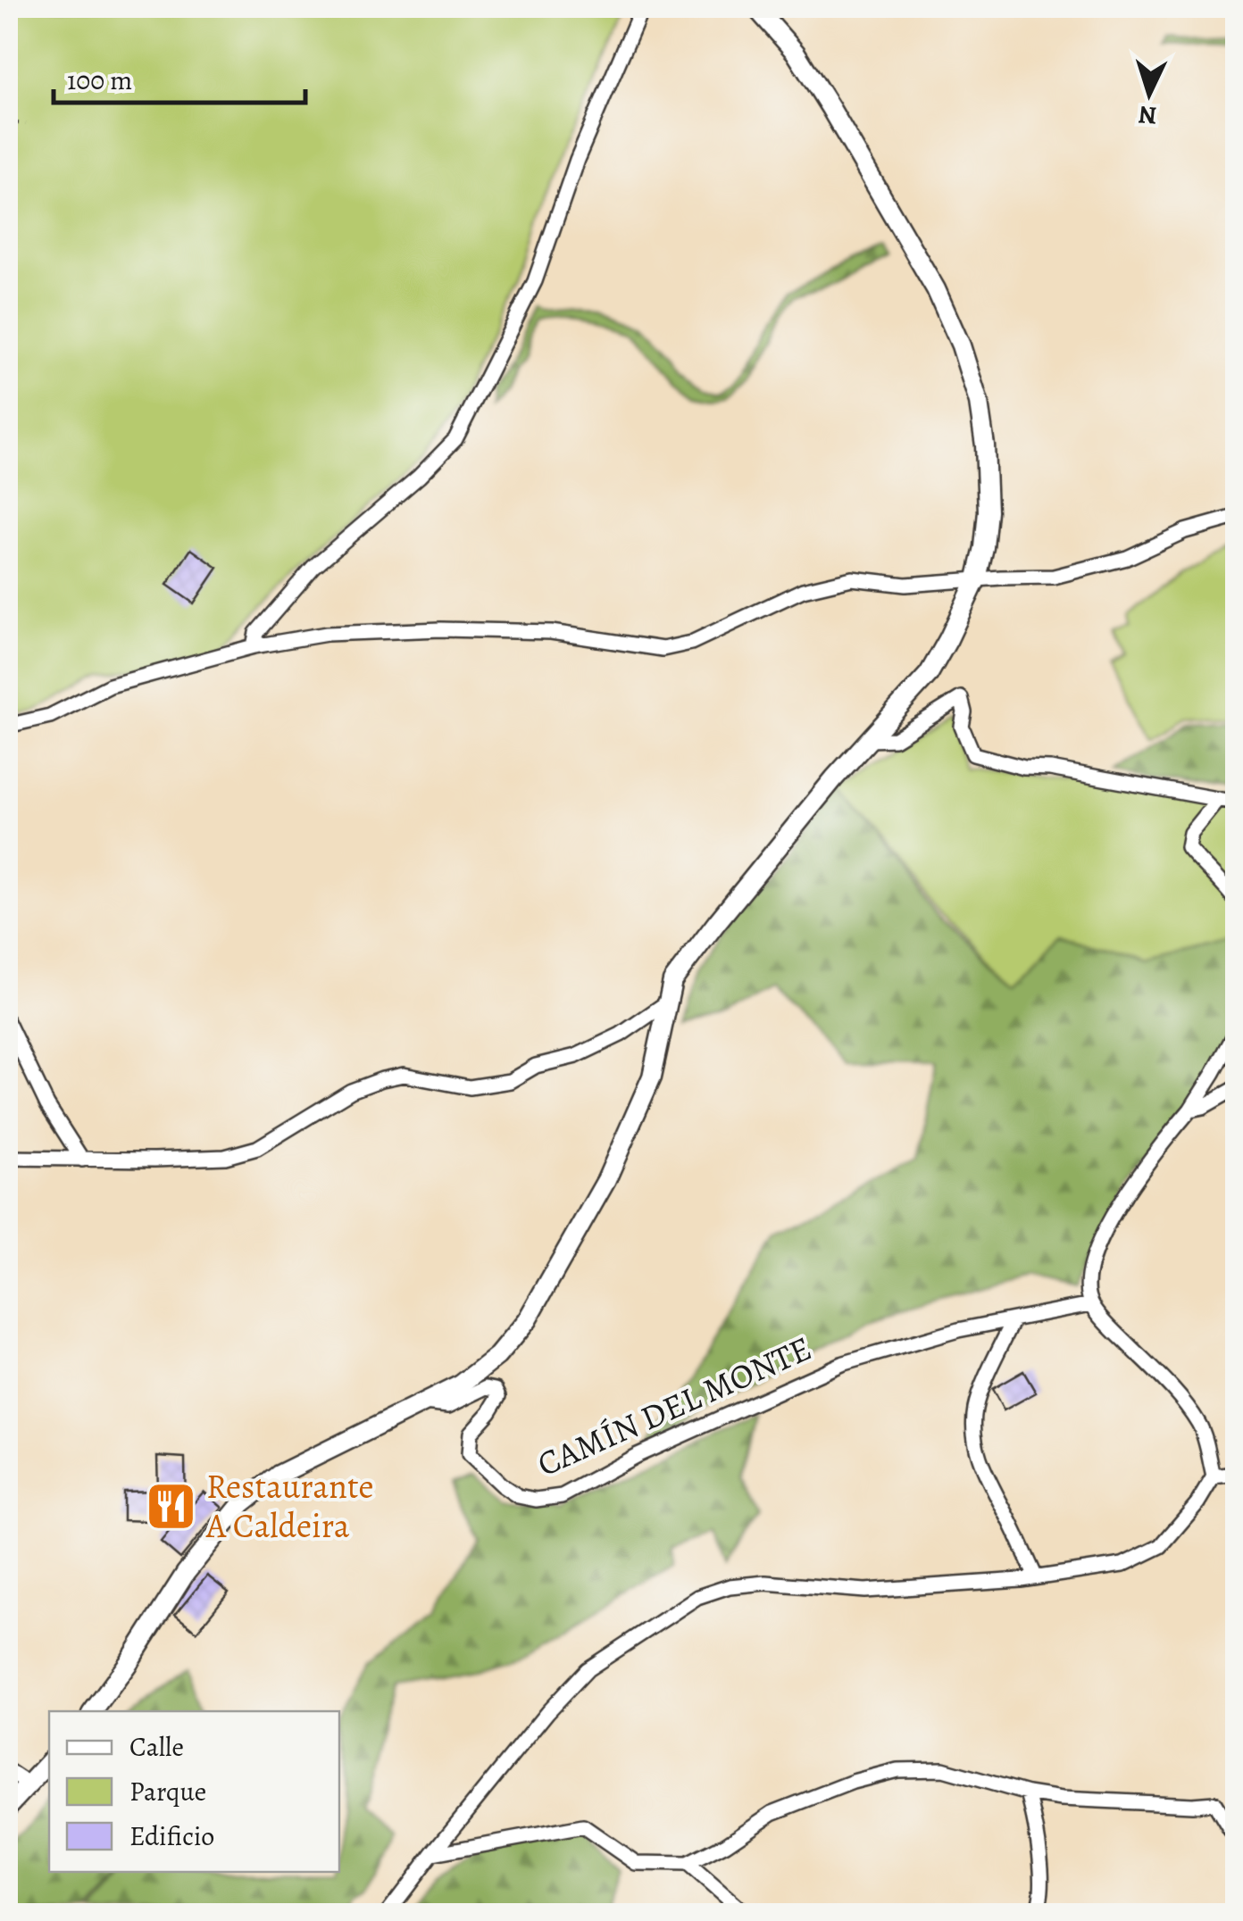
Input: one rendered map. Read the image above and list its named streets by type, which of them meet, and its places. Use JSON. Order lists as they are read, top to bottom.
{
  "streets": {
    "street": ["CAMÍN DEL MONTE"]
  },
  "places": {
    "restaurant": ["Restaurante A Caldeira"]
  },
  "legend": ["Calle", "Parque", "Edificio"],
  "scale_bar": "100 m",
  "north": "bottom"
}
